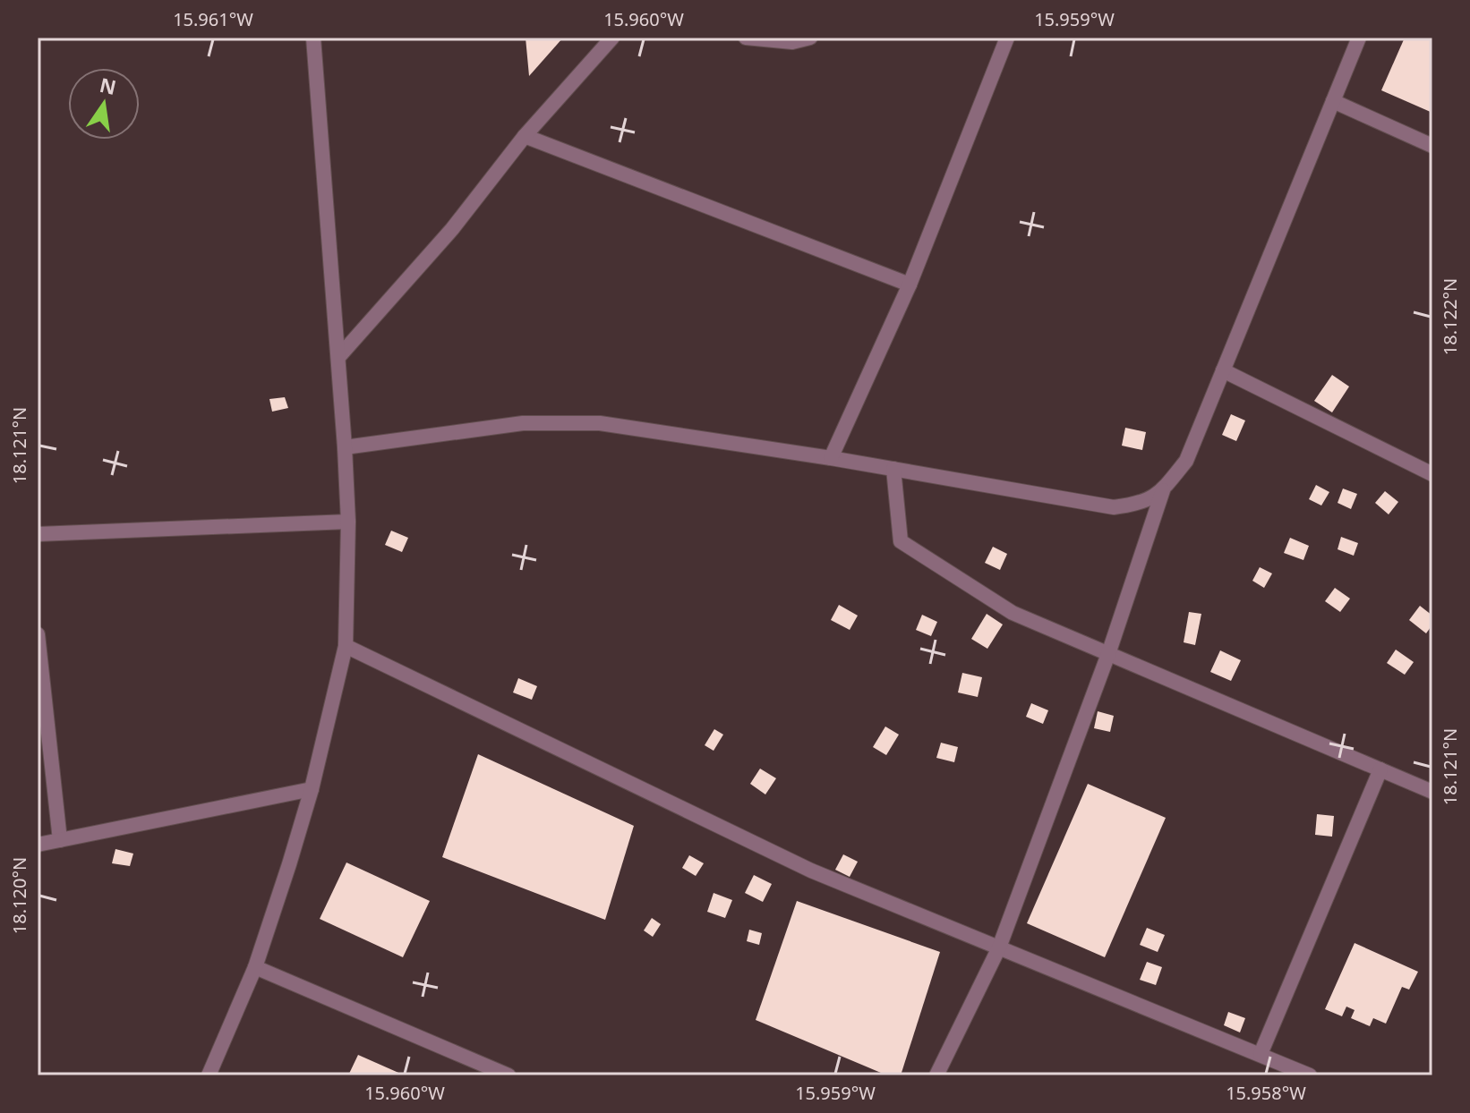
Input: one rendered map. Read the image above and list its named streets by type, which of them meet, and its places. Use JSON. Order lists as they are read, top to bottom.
{
  "north": "top",
  "coordinates": [
    "15.961°W",
    "15.960°W",
    "15.959°W",
    "18.122°N",
    "18.121°N",
    "18.120°N",
    "15.958°W"
  ]
}
